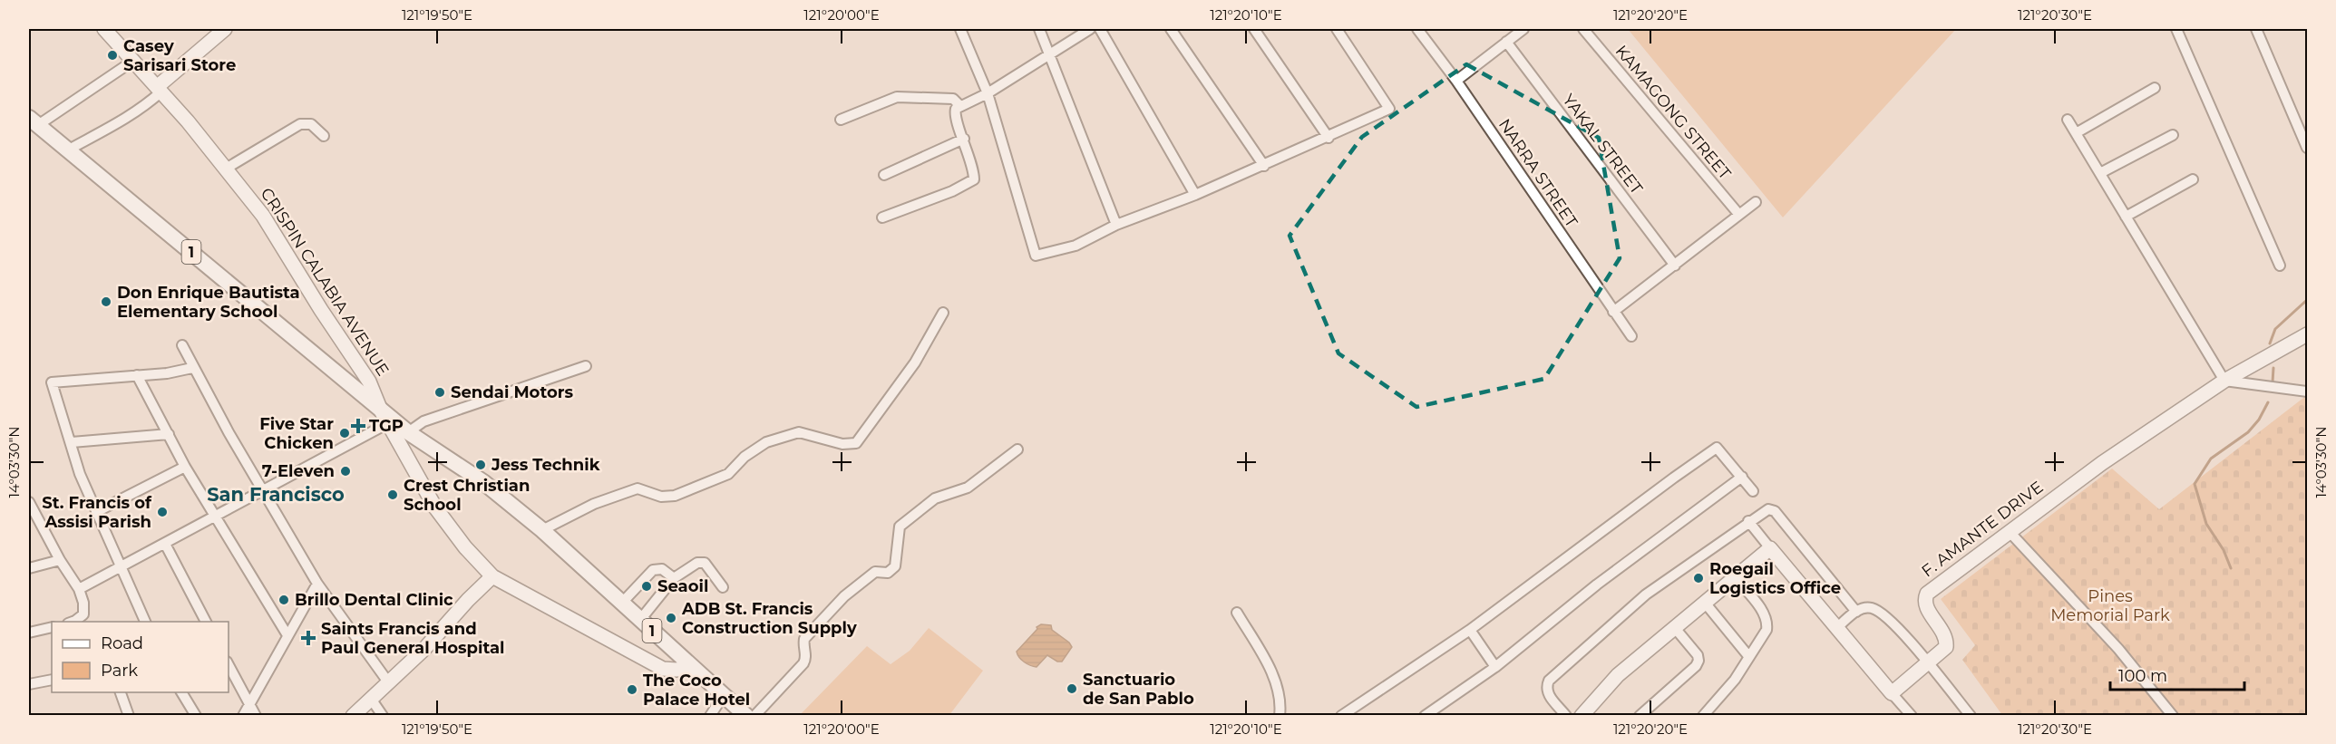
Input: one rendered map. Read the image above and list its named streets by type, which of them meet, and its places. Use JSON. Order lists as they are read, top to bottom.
{
  "streets": {
    "main road": ["1"],
    "street": [
      "KAMAGONG STREET",
      "YAKAL STREET",
      "NARRA STREET",
      "CRISPIN CALABIA AVENUE",
      "F. AMANTE DRIVE"
    ]
  },
  "crossings": [
    ["1", "CRISPIN CALABIA AVENUE"]
  ],
  "districts": ["San Francisco"],
  "parks": ["Pines Memorial Park"],
  "places": {
    "other": [
      "Casey Sarisari Store",
      "Don Enrique Bautista Elementary School",
      "Sendai Motors",
      "Five Star Chicken",
      "Jess Technik",
      "7-Eleven",
      "Crest Christian School",
      "St. Francis of Assisi Parish",
      "Roegail Logistics Office",
      "Seaoil",
      "Brillo Dental Clinic",
      "ADB St. Francis Construction Supply",
      "Sanctuario de San Pablo",
      "The Coco Palace Hotel"
    ],
    "health": ["TGP", "Saints Francis and Paul General Hospital"]
  },
  "legend": ["Road", "Park"],
  "scale_bar": "100 m",
  "coordinates": [
    "121°19'50\"E",
    "121°20'00\"E",
    "121°20'10\"E",
    "121°20'20\"E",
    "121°20'30\"E",
    "14°03'30\"N"
  ]
}
